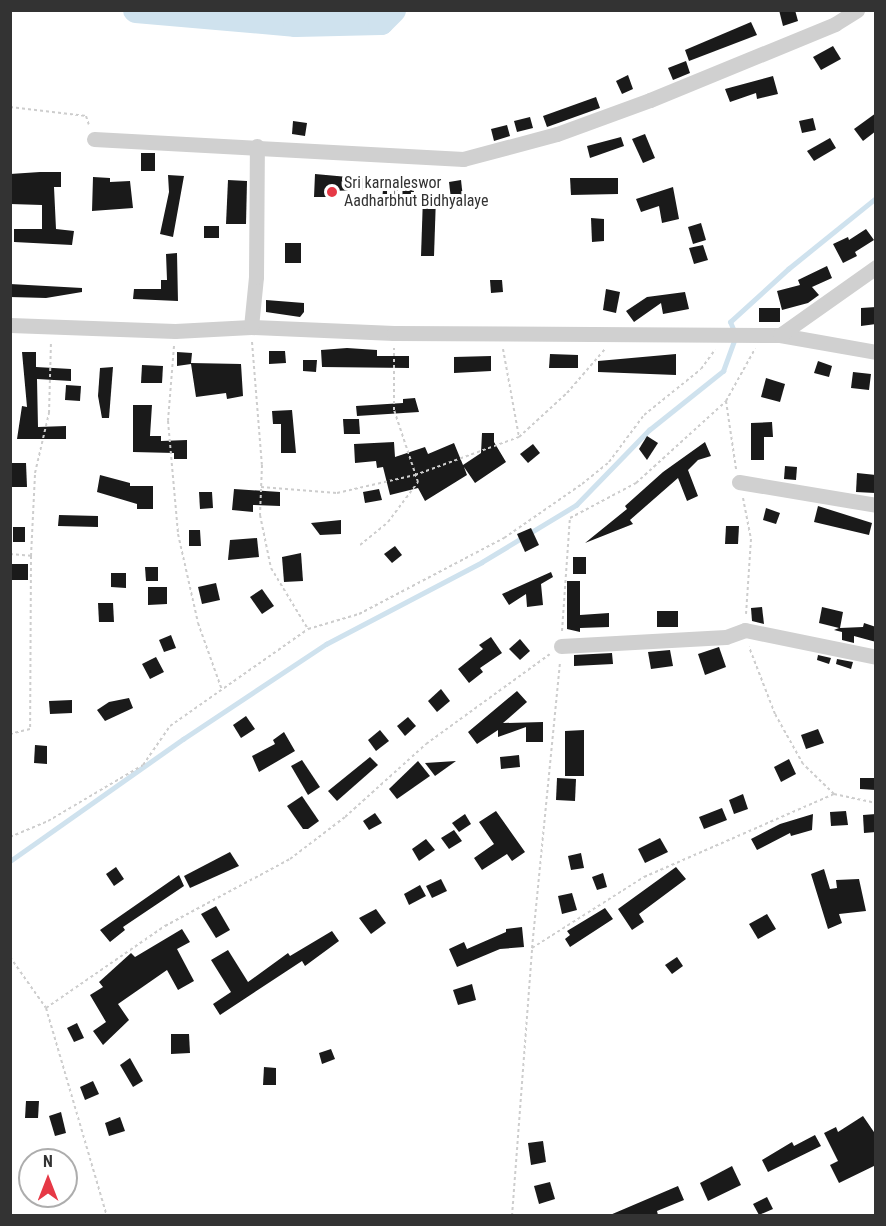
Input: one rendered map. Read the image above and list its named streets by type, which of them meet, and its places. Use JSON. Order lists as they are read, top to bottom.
{
  "places": ["Sri karnaleswor Aadharbhut Bidhyalaye"],
  "north": "top"
}
